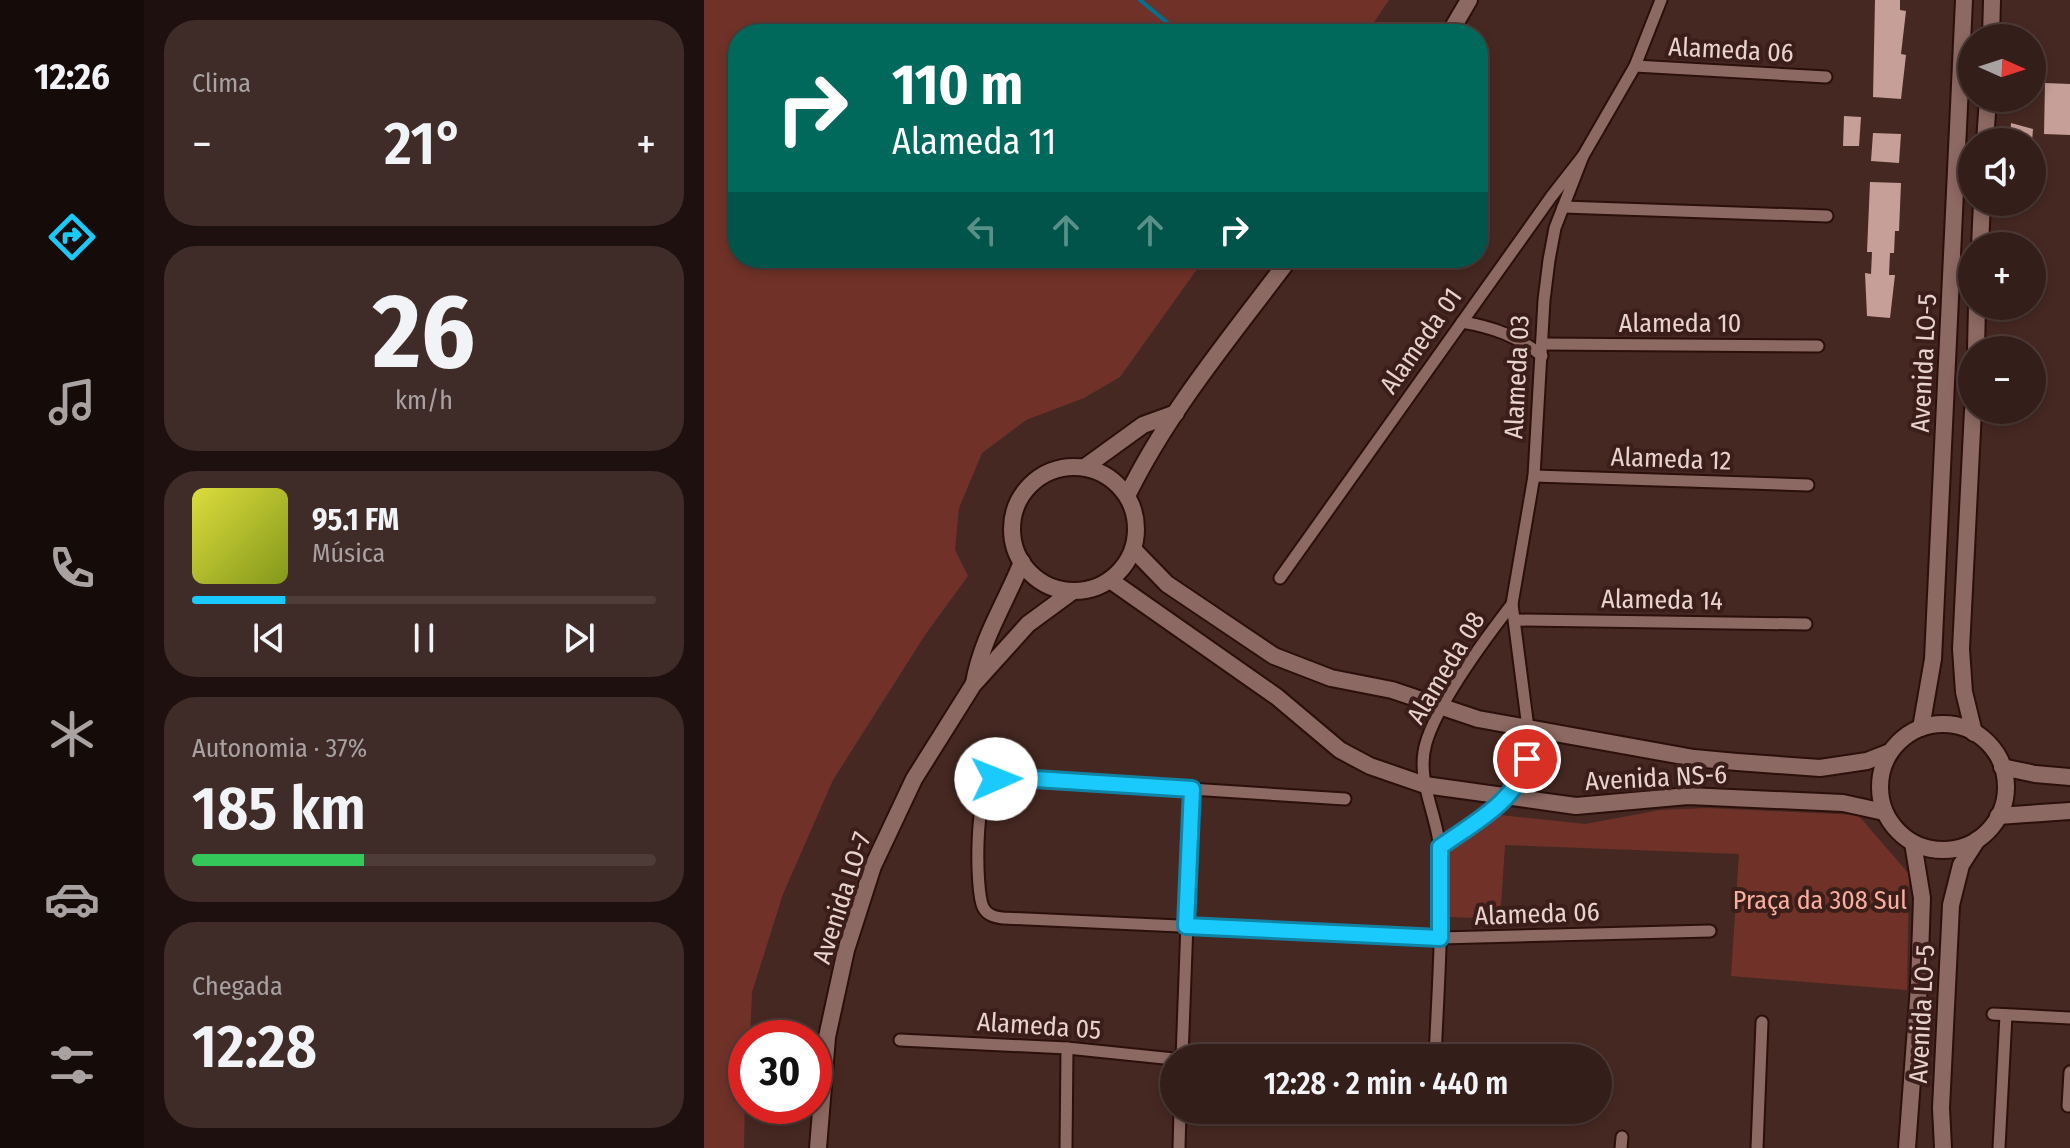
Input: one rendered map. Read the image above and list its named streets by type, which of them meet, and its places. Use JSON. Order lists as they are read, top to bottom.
{
  "streets": {
    "street": [
      "Alameda 06",
      "Alameda 10",
      "Alameda 01",
      "Avenida LO-5",
      "Alameda 03",
      "Alameda 12",
      "Alameda 14",
      "Alameda 08",
      "Avenida NS-6",
      "Avenida LO-7",
      "Alameda 05"
    ]
  },
  "crossings": [
    ["Alameda 06", "Alameda 01"],
    ["Alameda 06", "Alameda 08"],
    ["Alameda 10", "Alameda 03"],
    ["Alameda 01", "Alameda 03"],
    ["Avenida LO-5", "Avenida NS-6"],
    ["Alameda 03", "Alameda 12"],
    ["Alameda 03", "Alameda 08"],
    ["Alameda 14", "Alameda 08"],
    ["Alameda 08", "Avenida NS-6"],
    ["Avenida NS-6", "Avenida LO-7"]
  ],
  "parks": ["Praça da 308 Sul"],
  "north": "right",
  "page": {
    "tabs": "12:26",
    "tile": [
      "Clima",
      ["26", "km/h"],
      ["Autonomia · 37%", "185 km"],
      ["Chegada", "12:28"]
    ],
    "map_buttons": ["+", "−"],
    "turn": ["110 m", "Alameda 11"],
    "heat": ["−", "21°", "+"],
    "song": ["95.1 FM", "Música"],
    "limit": "30",
    "trip": "12:28 · 2 min · 440 m"
  }
}
